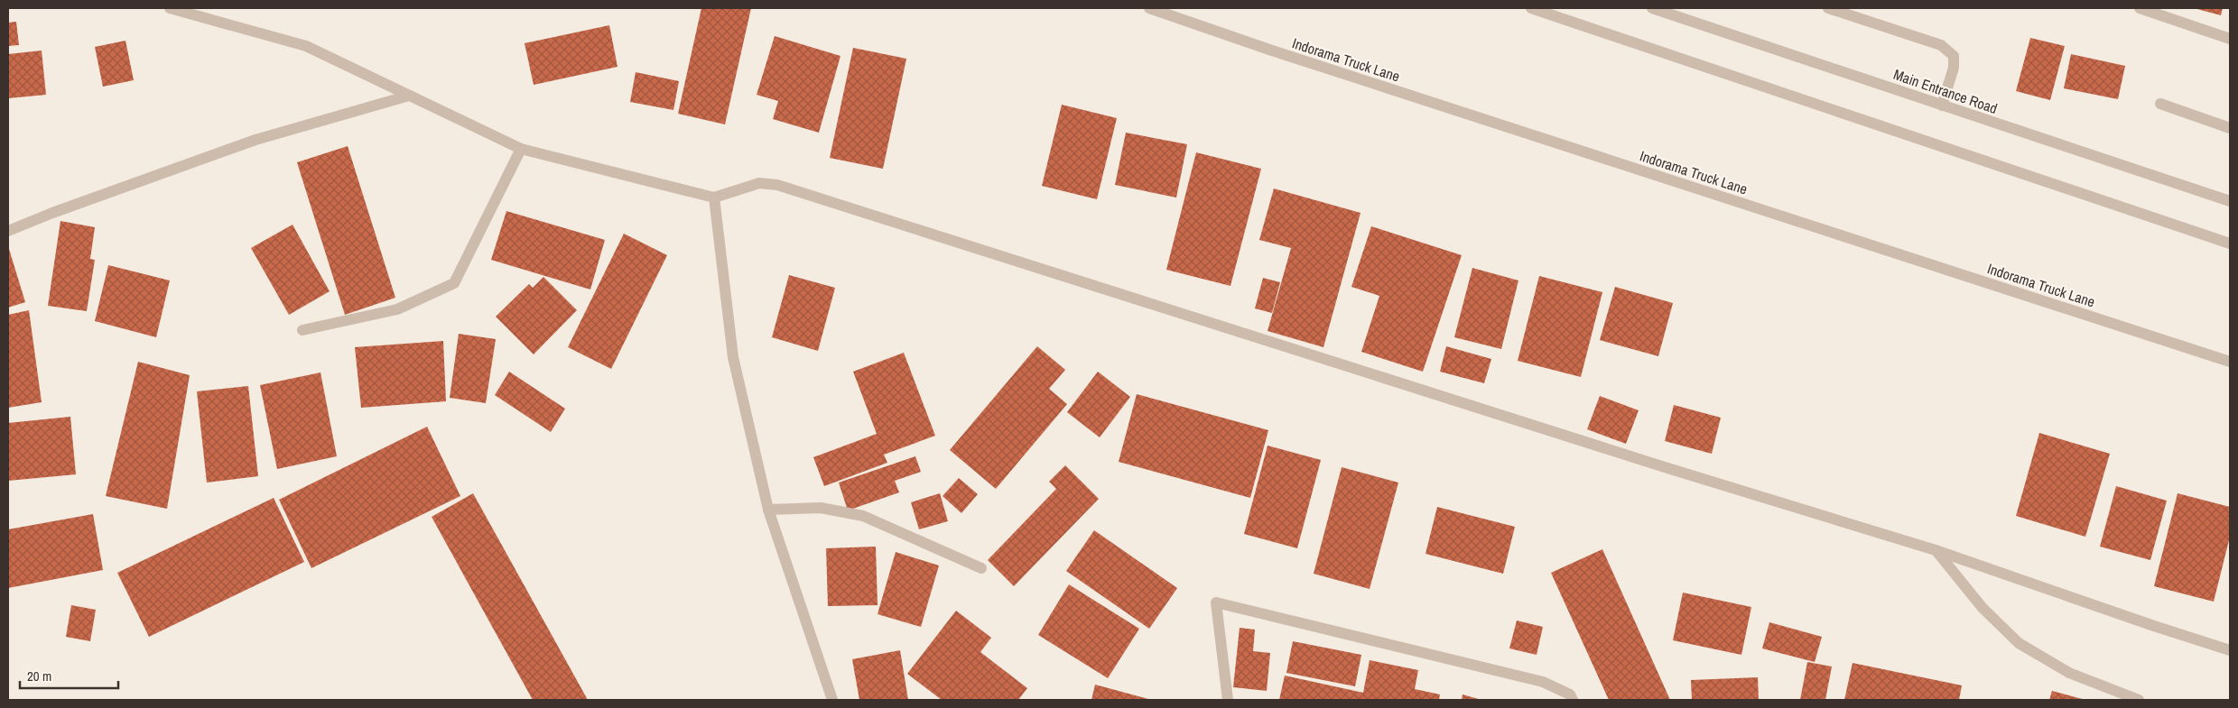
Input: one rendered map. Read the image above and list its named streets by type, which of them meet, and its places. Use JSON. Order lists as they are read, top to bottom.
{
  "streets": {
    "street": ["Indorama Truck Lane", "Main Entrance Road"]
  },
  "scale_bar": "20 m"
}
